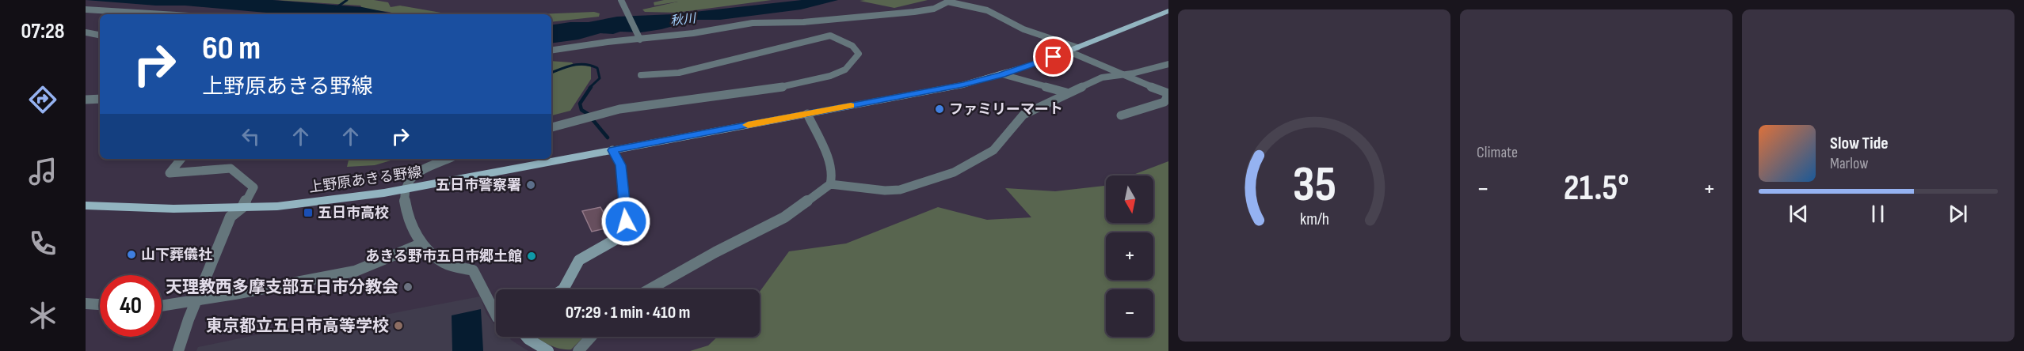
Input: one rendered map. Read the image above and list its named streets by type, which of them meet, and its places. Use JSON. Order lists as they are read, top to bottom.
{
  "streets": {
    "main road": ["上野原あきる野線"]
  },
  "water": ["秋川"],
  "places": {
    "other": [
      "ファミリーマート",
      "五日市警察署",
      "山下葬儀社",
      "あきる野市五日市郷土館",
      "天理教西多摩支部五日市分教会",
      "東京都立五日市高等学校"
    ],
    "transit": ["五日市高校"]
  },
  "north": "bottom",
  "page": {
    "tabs": "07:28",
    "tile": "Climate",
    "turn": ["60 m", "上野原あきる野線"],
    "song": ["Slow Tide", "Marlow"],
    "heat": ["−", "21.5°", "+"],
    "map_buttons": ["+", "−"],
    "limit": "40",
    "trip": "07:29 · 1 min · 410 m",
    "gauge": ["35", "km/h"]
  }
}
